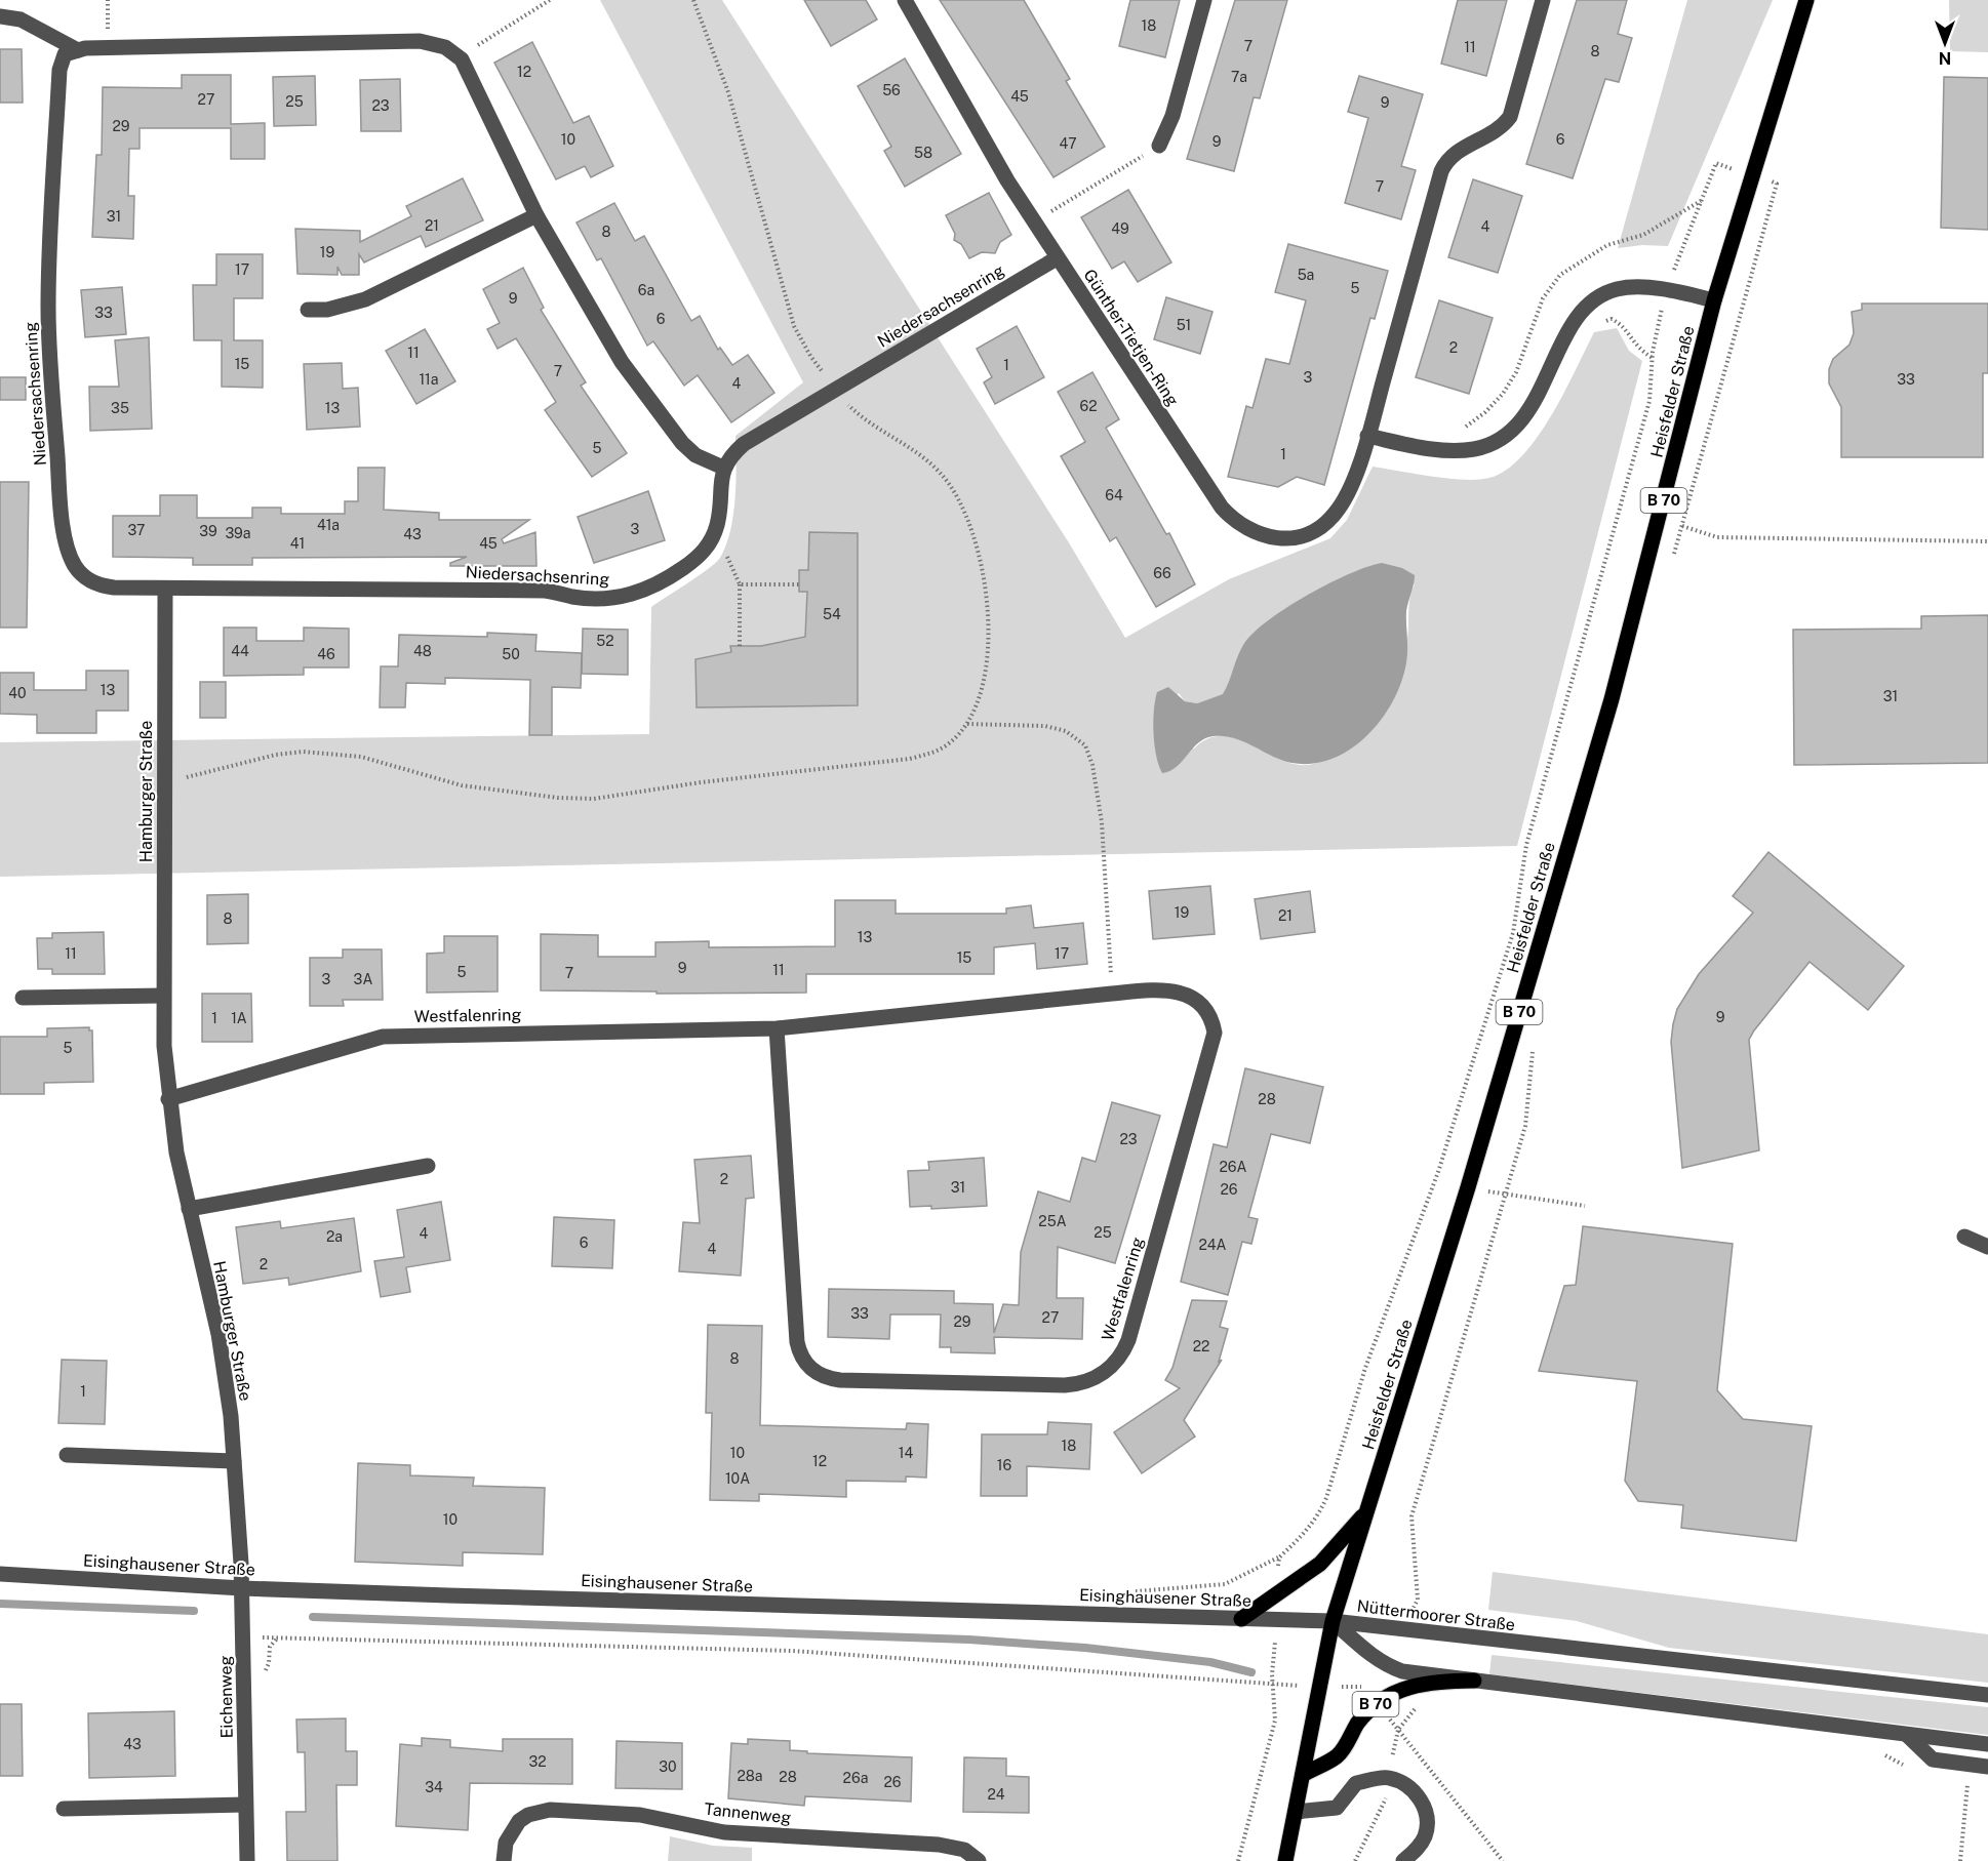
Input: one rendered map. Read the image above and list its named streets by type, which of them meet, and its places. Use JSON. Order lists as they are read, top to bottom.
{
  "streets": {
    "main road": ["Heisfelder Straße", "B 70"],
    "street": [
      "Niedersachsenring",
      "Günther-Tietjen-Ring",
      "Hamburger Straße",
      "Westfalenring",
      "Eisinghausener Straße",
      "Nüttermoorer Straße",
      "Eichenweg",
      "Tannenweg"
    ]
  },
  "crossings": [
    ["Niedersachsenring", "Günther-Tietjen-Ring"],
    ["Niedersachsenring", "Hamburger Straße"],
    ["Heisfelder Straße", "B 70"],
    ["Heisfelder Straße", "Eisinghausener Straße"],
    ["Heisfelder Straße", "Nüttermoorer Straße"],
    ["B 70", "Eisinghausener Straße"],
    ["B 70", "Nüttermoorer Straße"],
    ["Hamburger Straße", "Westfalenring"],
    ["Hamburger Straße", "Eisinghausener Straße"],
    ["Hamburger Straße", "Eichenweg"],
    ["Eisinghausener Straße", "Nüttermoorer Straße"],
    ["Eisinghausener Straße", "Eichenweg"]
  ],
  "house_numbers": [
    "18",
    "7",
    "11",
    "8",
    "12",
    "7a",
    "56",
    "45",
    "27",
    "25",
    "9",
    "23",
    "29",
    "10",
    "6",
    "9",
    "47",
    "58",
    "7",
    "31",
    "21",
    "4",
    "49",
    "8",
    "19",
    "17",
    "5a",
    "5",
    "6a",
    "9",
    "33",
    "6",
    "51",
    "2",
    "11",
    "15",
    "1",
    "7",
    "3",
    "11a",
    "33",
    "4",
    "62",
    "35",
    "13",
    "5",
    "1",
    "64",
    "41a",
    "3",
    "37",
    "39",
    "39a",
    "43",
    "41",
    "45",
    "66",
    "54",
    "52",
    "44",
    "48",
    "46",
    "50",
    "13",
    "40",
    "31",
    "19",
    "21",
    "8",
    "13",
    "11",
    "17",
    "15",
    "9",
    "11",
    "5",
    "7",
    "3",
    "3A",
    "9",
    "1",
    "1A",
    "5",
    "28",
    "23",
    "26A",
    "2",
    "31",
    "26",
    "25A",
    "25",
    "4",
    "2a",
    "6",
    "24A",
    "4",
    "2",
    "33",
    "27",
    "29",
    "22",
    "8",
    "1",
    "18",
    "10",
    "14",
    "12",
    "16",
    "10A",
    "10",
    "43",
    "32",
    "30",
    "28a",
    "28",
    "26a",
    "26",
    "34",
    "24"
  ],
  "north": "bottom"
}
